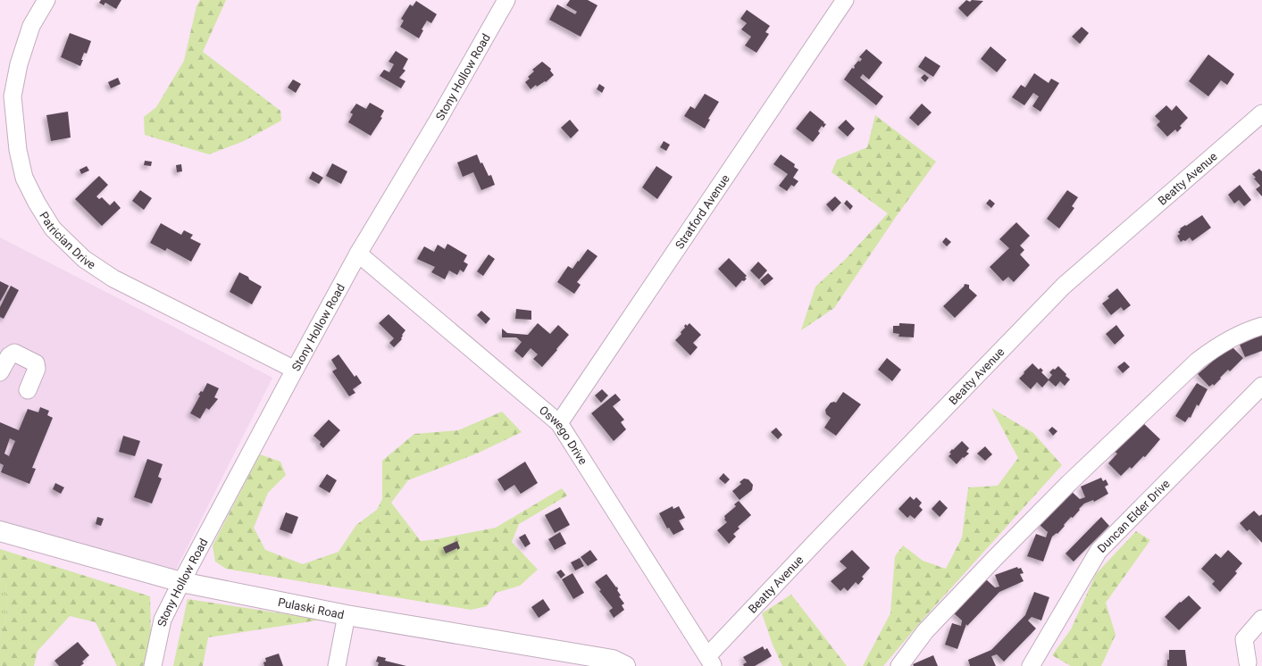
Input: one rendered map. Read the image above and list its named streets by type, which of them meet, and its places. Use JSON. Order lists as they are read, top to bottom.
{
  "streets": {
    "main road": ["Pulaski Road"],
    "street": [
      "Stony Hollow Road",
      "Beatty Avenue",
      "Stratford Avenue",
      "Patrician Drive",
      "Oswego Drive",
      "Duncan Elder Drive"
    ]
  },
  "crossings": [
    ["Stony Hollow Road", "Patrician Drive"],
    ["Stony Hollow Road", "Oswego Drive"],
    ["Stony Hollow Road", "Pulaski Road"],
    ["Beatty Avenue", "Oswego Drive"],
    ["Stratford Avenue", "Oswego Drive"]
  ]
}
